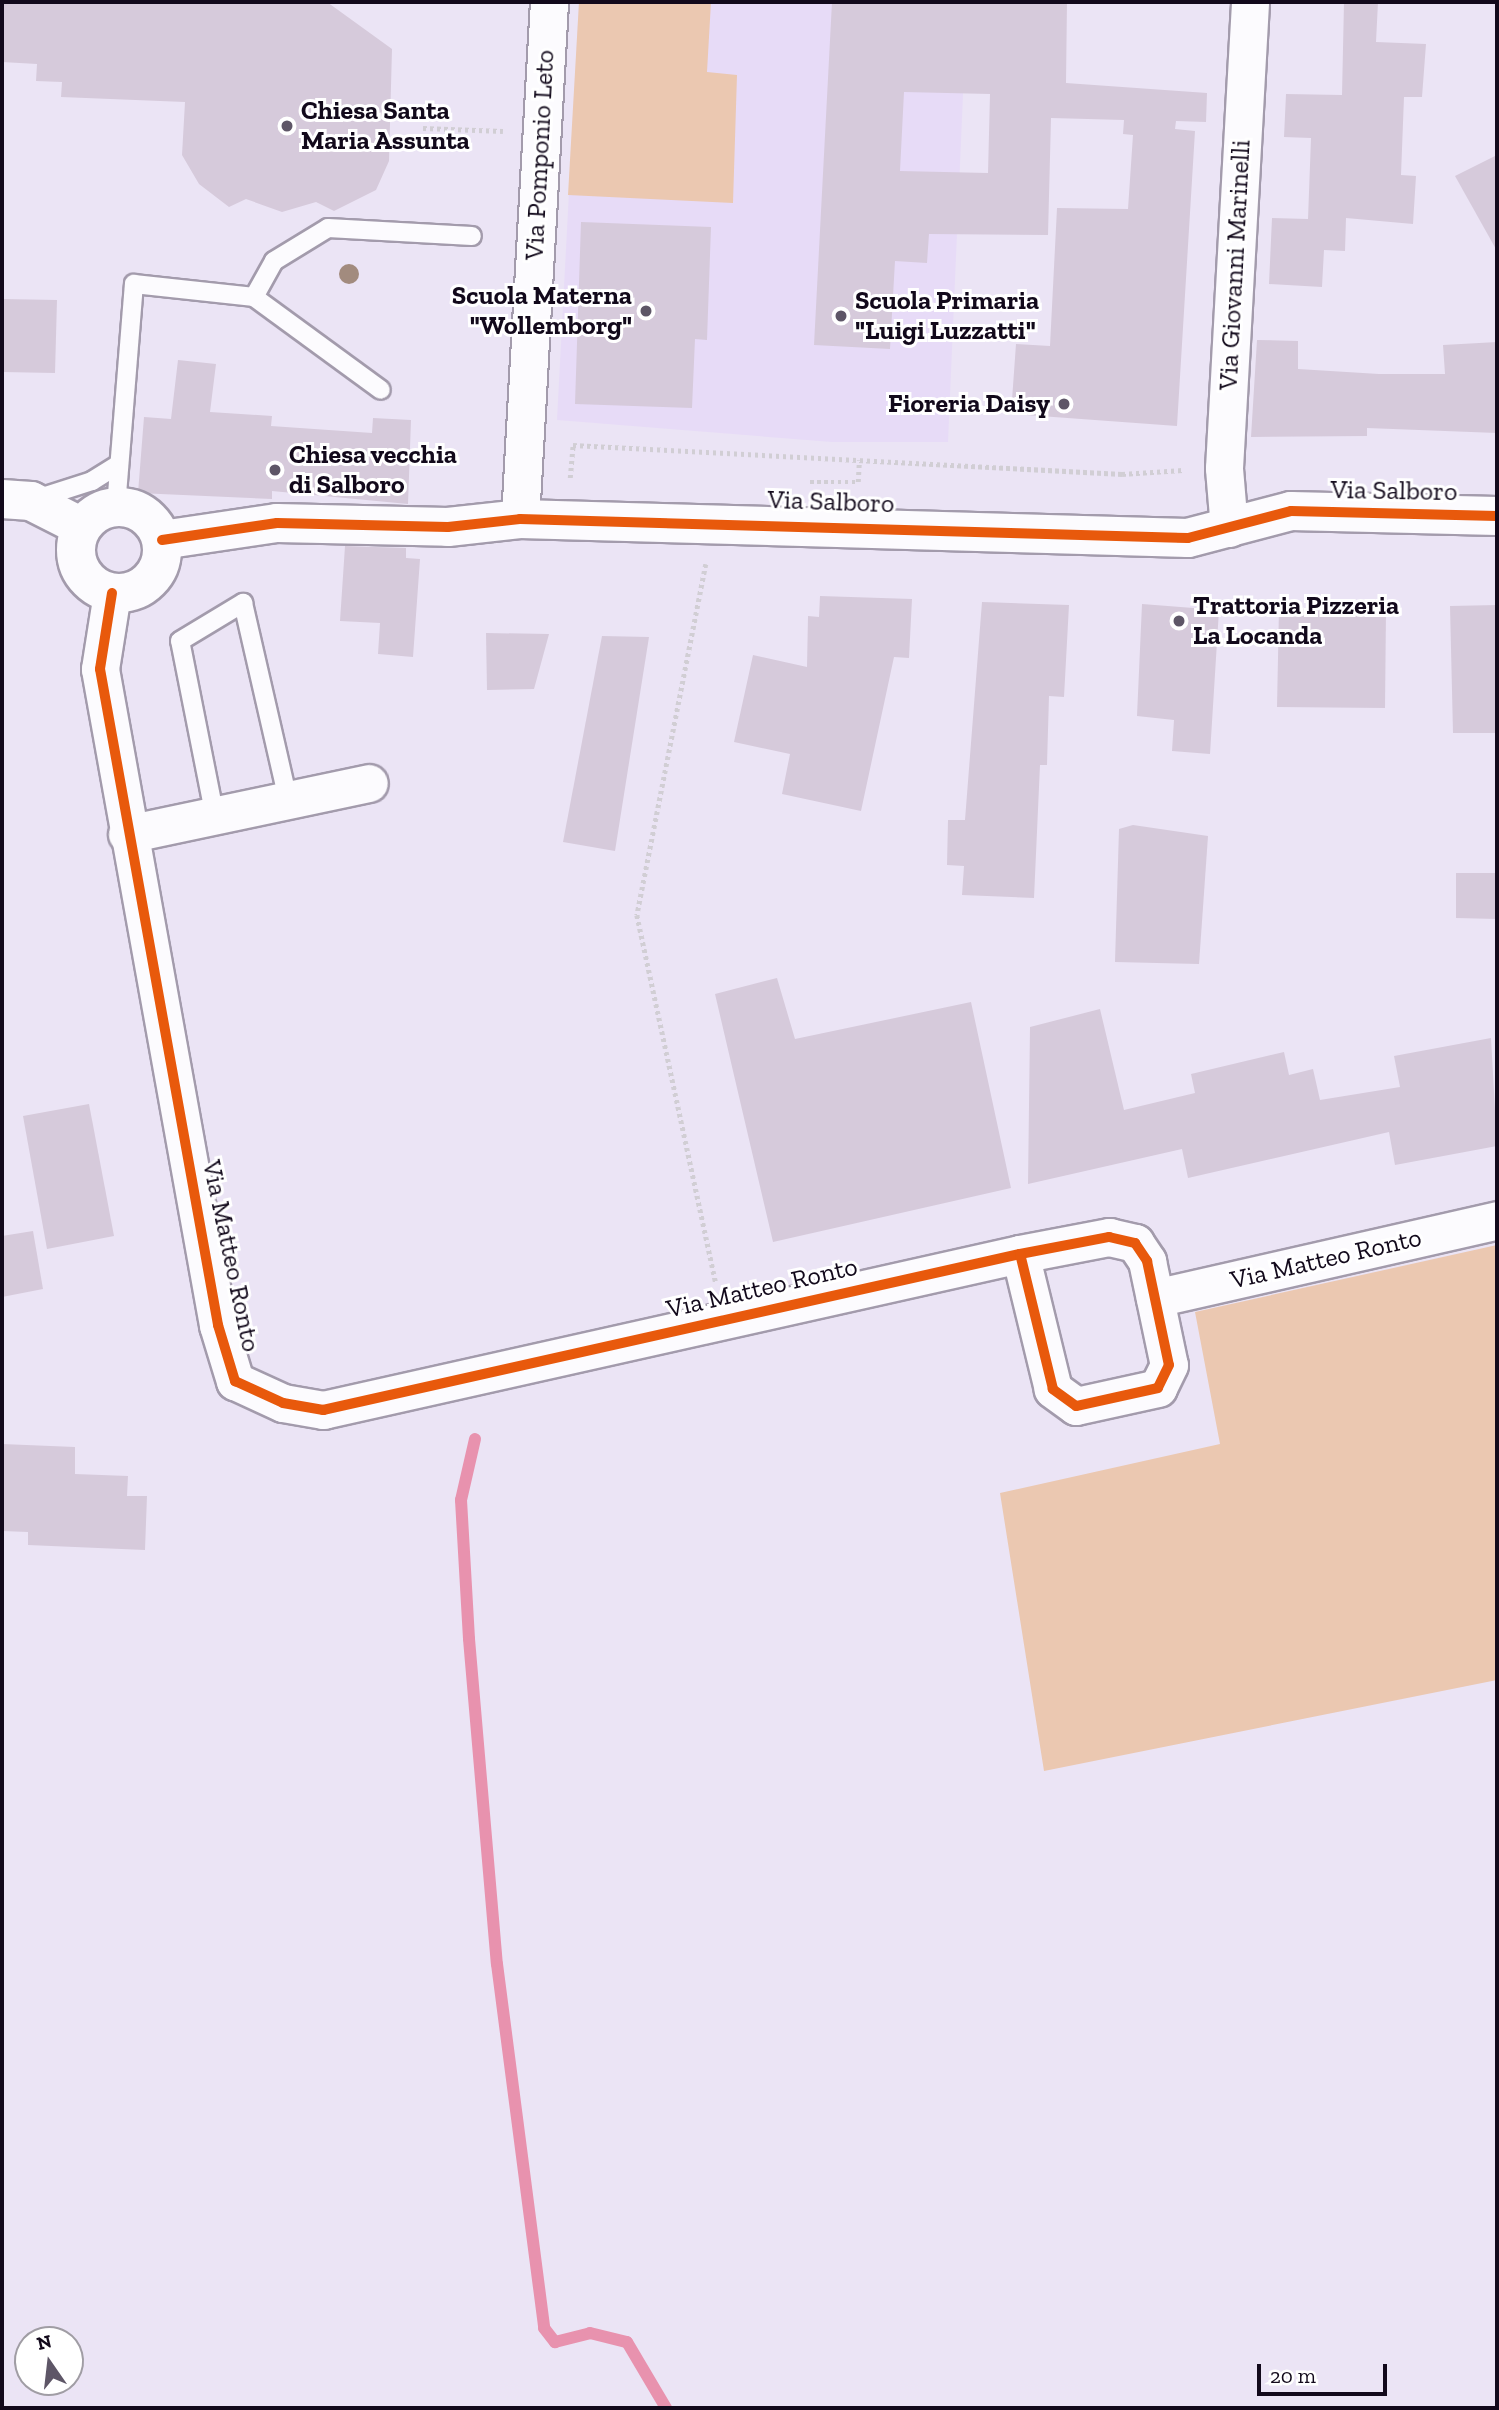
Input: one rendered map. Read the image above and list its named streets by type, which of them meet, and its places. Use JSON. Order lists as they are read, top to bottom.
{
  "streets": {
    "street": [
      "Via Pomponio Leto",
      "Via Giovanni Marinelli",
      "Via Salboro",
      "Via Matteo Ronto"
    ]
  },
  "crossings": [
    ["Via Pomponio Leto", "Via Salboro"],
    ["Via Giovanni Marinelli", "Via Salboro"],
    ["Via Salboro", "Via Matteo Ronto"]
  ],
  "places": [
    "Chiesa Santa Maria Assunta",
    "Scuola Materna \"Wollemborg\"",
    "Scuola Primaria \"Luigi Luzzatti\"",
    "Fioreria Daisy",
    "Chiesa vecchia di Salboro",
    "Trattoria Pizzeria La Locanda"
  ],
  "scale_bar": "20 m",
  "north": "top"
}
